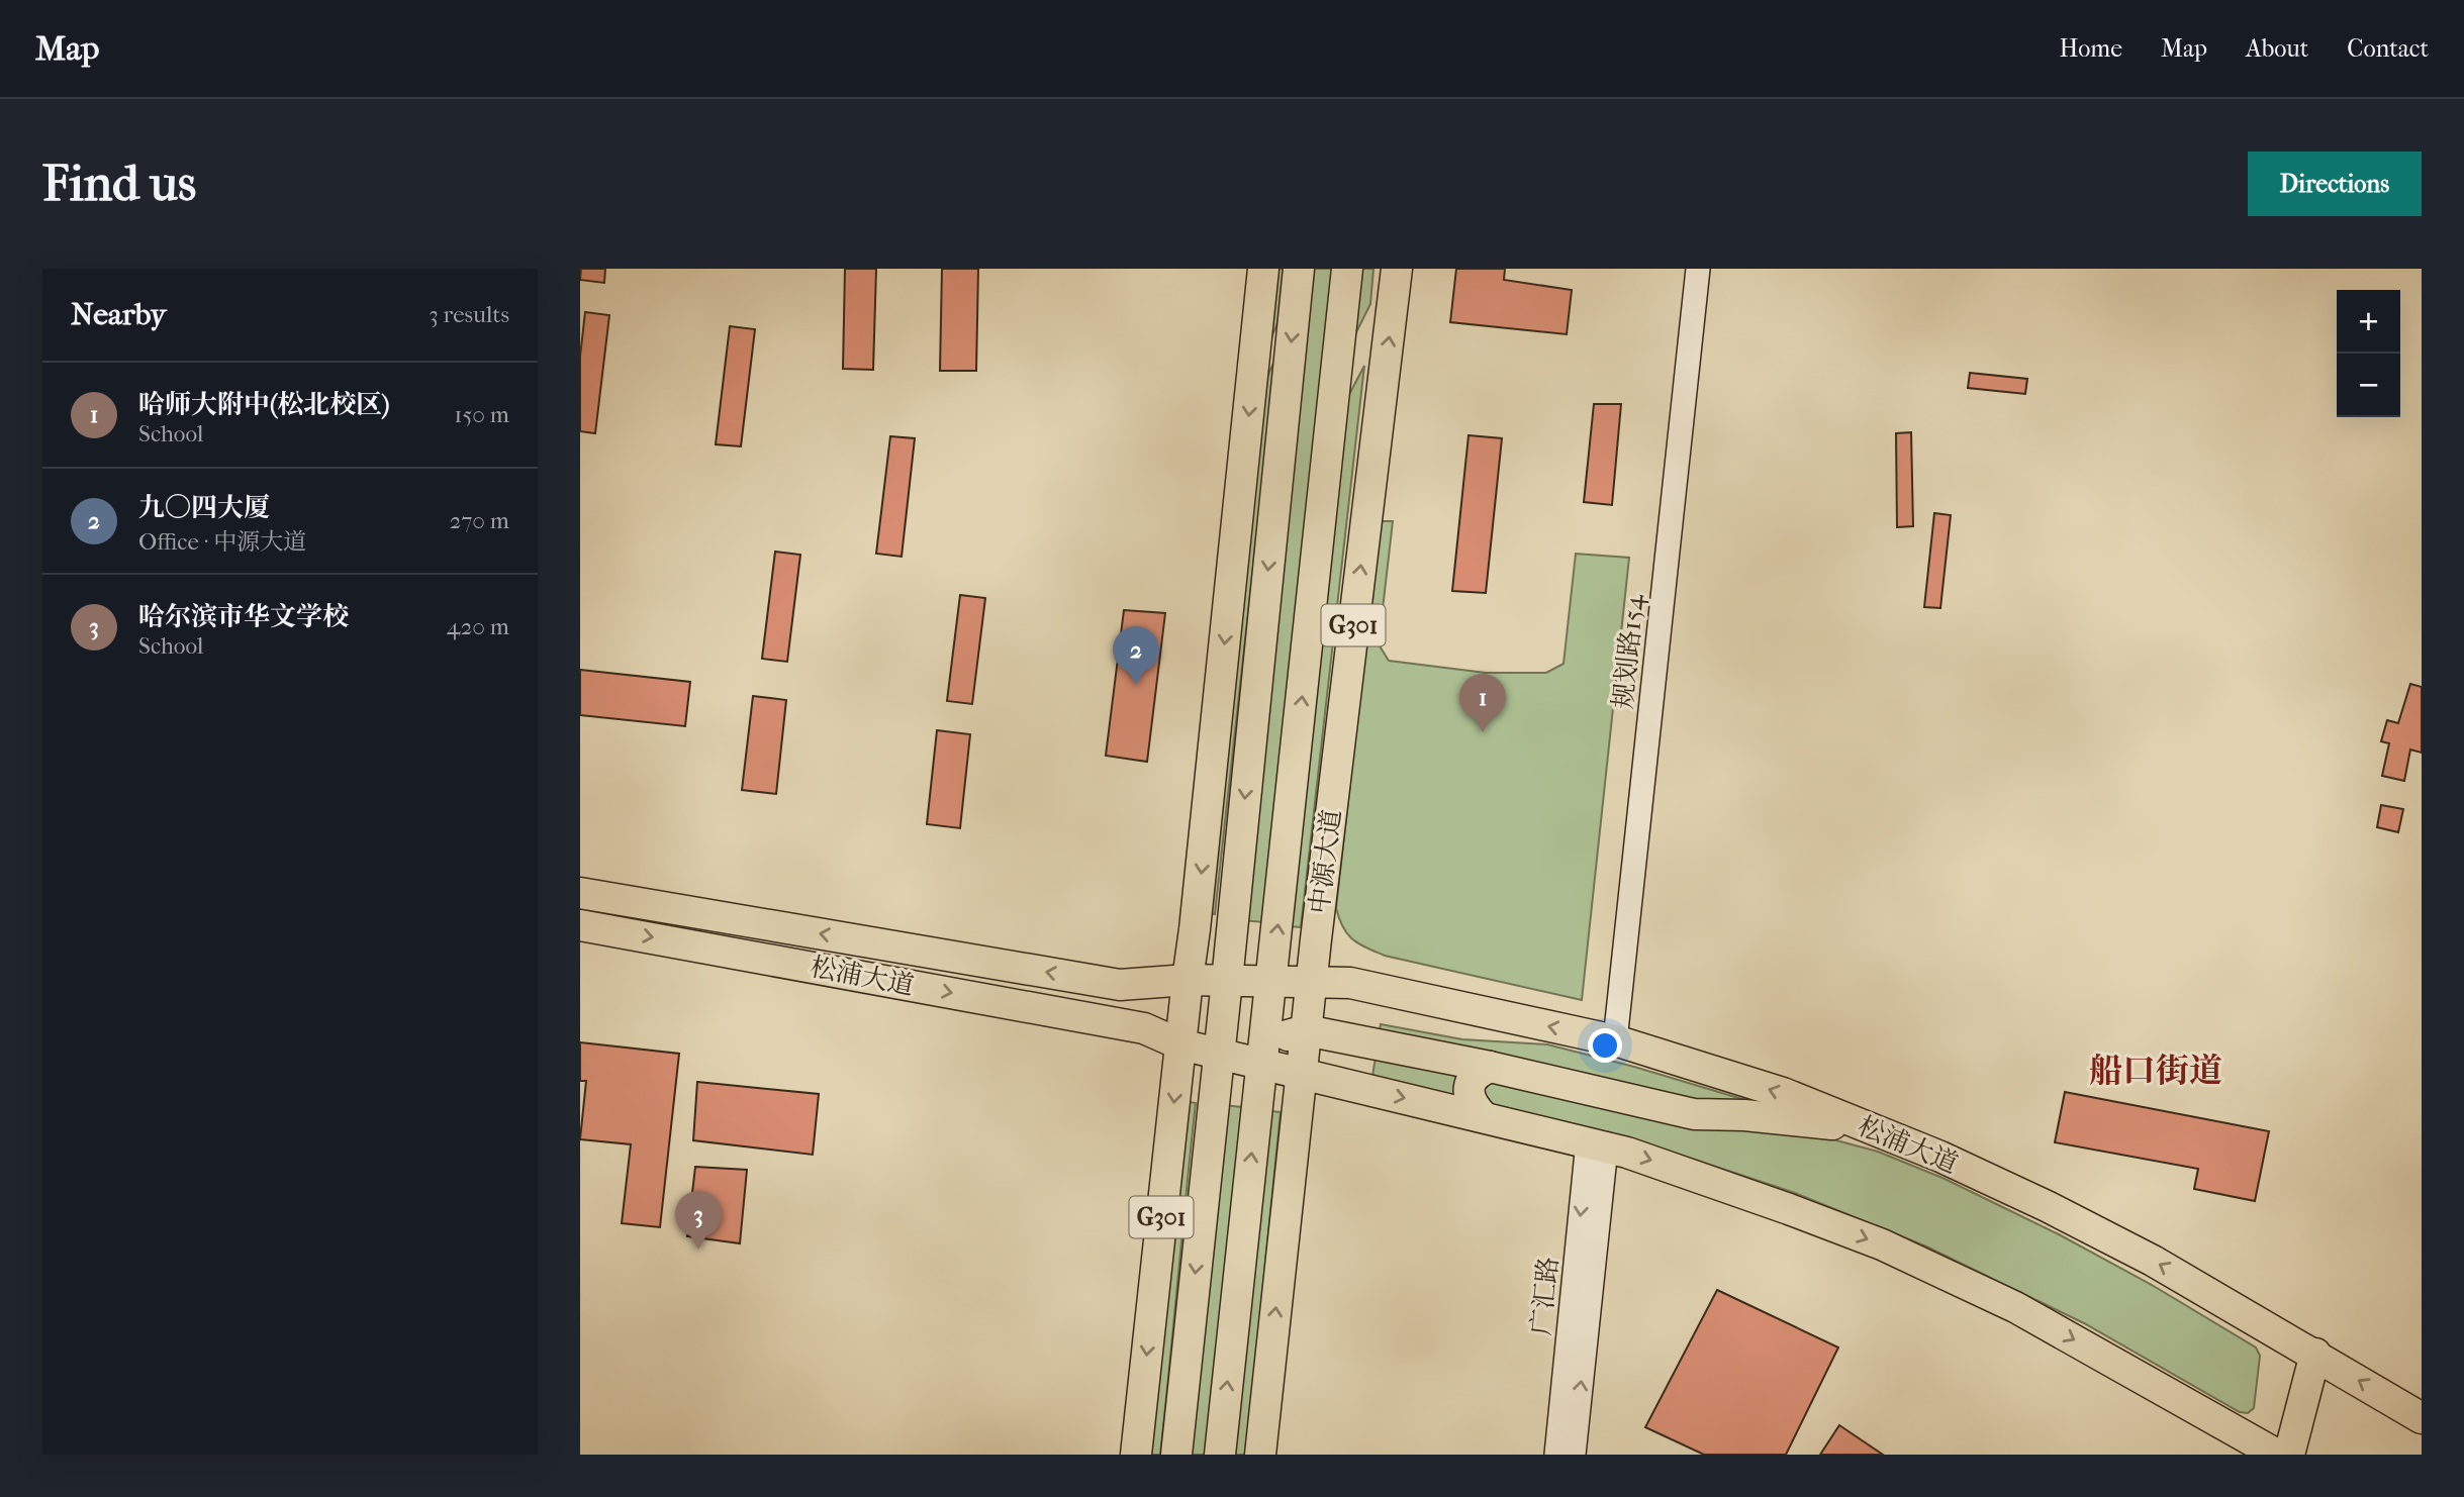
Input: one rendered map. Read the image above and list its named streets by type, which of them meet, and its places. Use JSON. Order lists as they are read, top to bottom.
{
  "streets": {
    "highway": ["G301", "中源大道", "松浦大道"],
    "street": ["规划路154", "广汇路"]
  },
  "crossings": [
    ["G301", "松浦大道"],
    ["规划路154", "松浦大道"],
    ["中源大道", "松浦大道"]
  ],
  "districts": ["船口街道"],
  "page": {
    "header": "Map",
    "nav": [
      "Home",
      "Map",
      "About",
      "Contact"
    ],
    "buttons": "Directions",
    "title": "Find us",
    "heading": ["Nearby", "3 results"],
    "map_buttons": ["+", "−"],
    "list": [
      {
        "mark": "1",
        "name": "哈师大附中(松北校区)",
        "note": "School",
        "value": "150 m"
      },
      {
        "mark": "2",
        "name": "九〇四大厦",
        "note": "Office · 中源大道",
        "value": "270 m"
      },
      {
        "mark": "3",
        "name": "哈尔滨市华文学校",
        "note": "School",
        "value": "420 m"
      }
    ],
    "pins": ["2", "1", "3"]
  }
}
